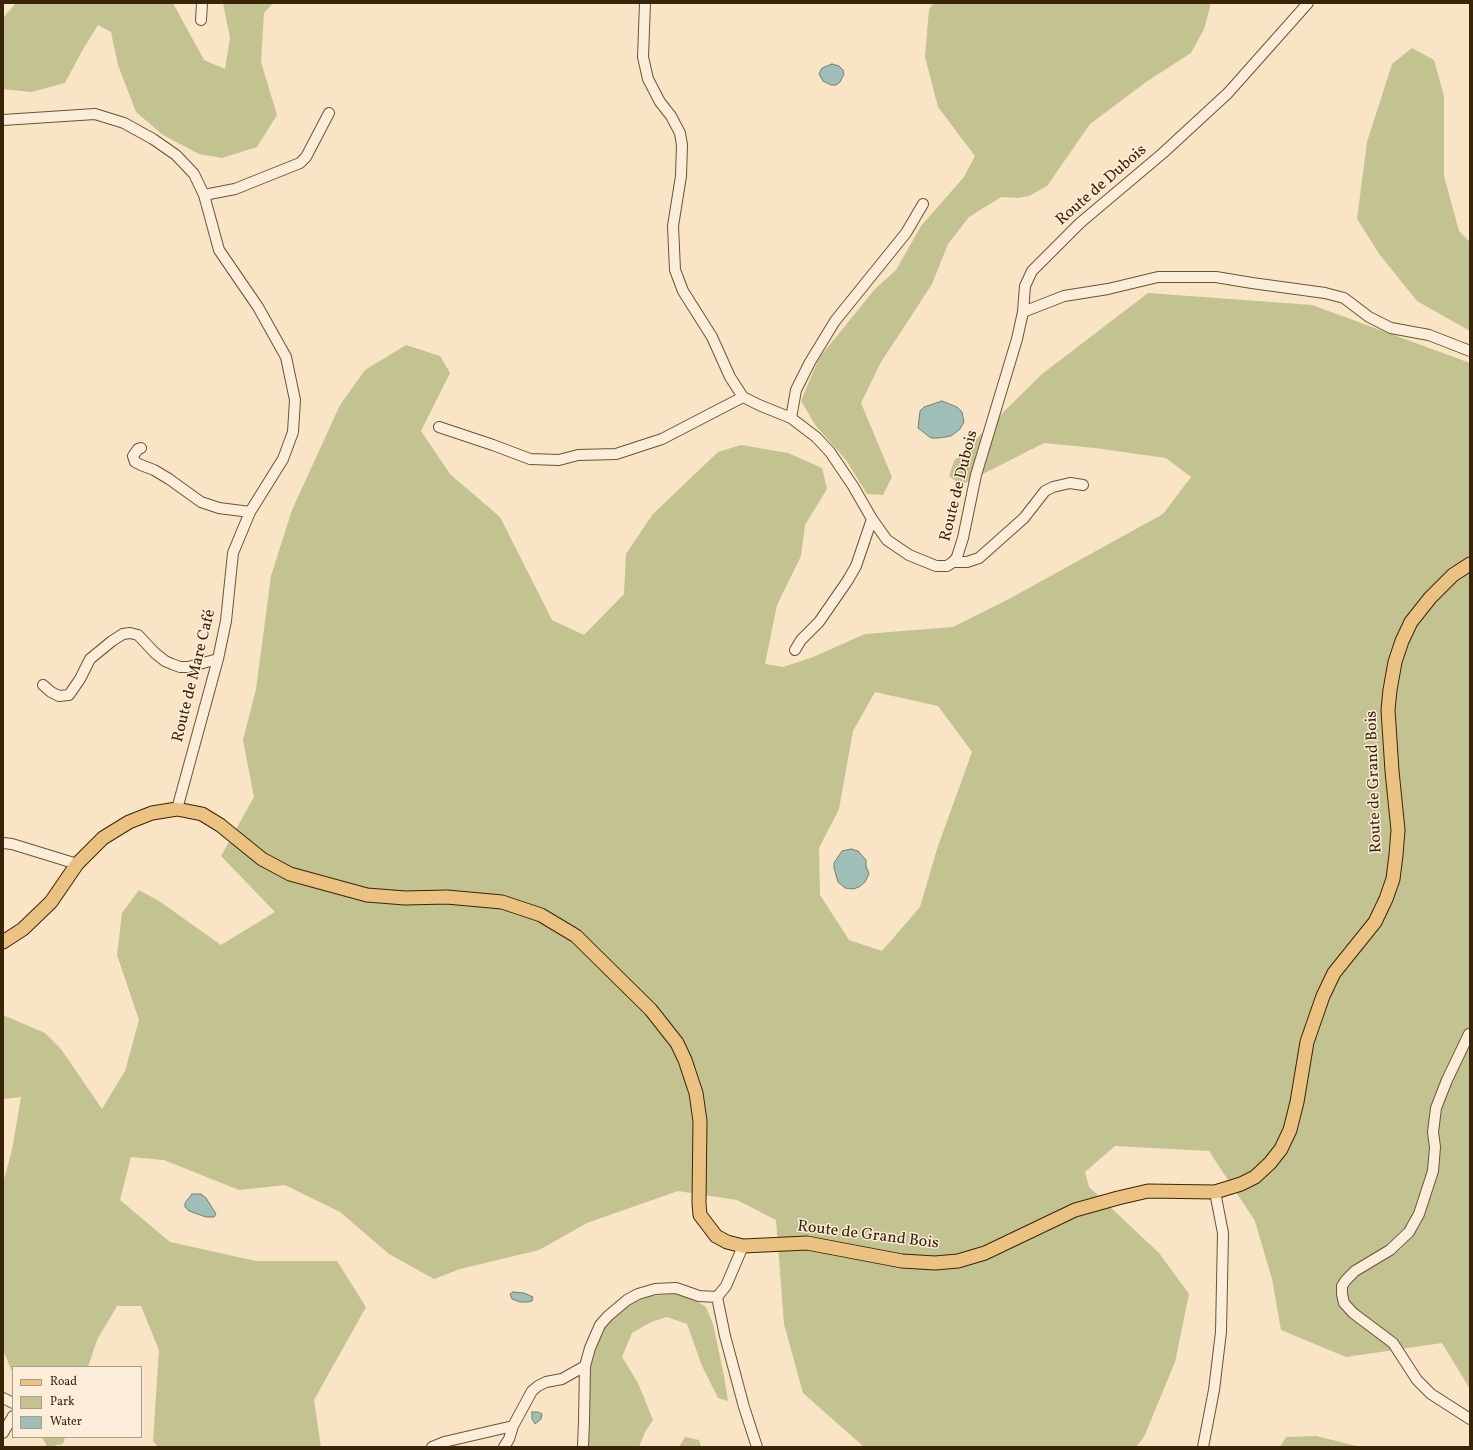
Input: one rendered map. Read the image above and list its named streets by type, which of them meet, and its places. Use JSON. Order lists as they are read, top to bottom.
{
  "streets": {
    "main road": ["Route de Grand Bois"],
    "street": ["Route de Dubois", "Route de Mare Café"]
  },
  "crossings": [
    ["Route de Mare Café", "Route de Grand Bois"]
  ],
  "legend": ["Road", "Park", "Water"]
}
